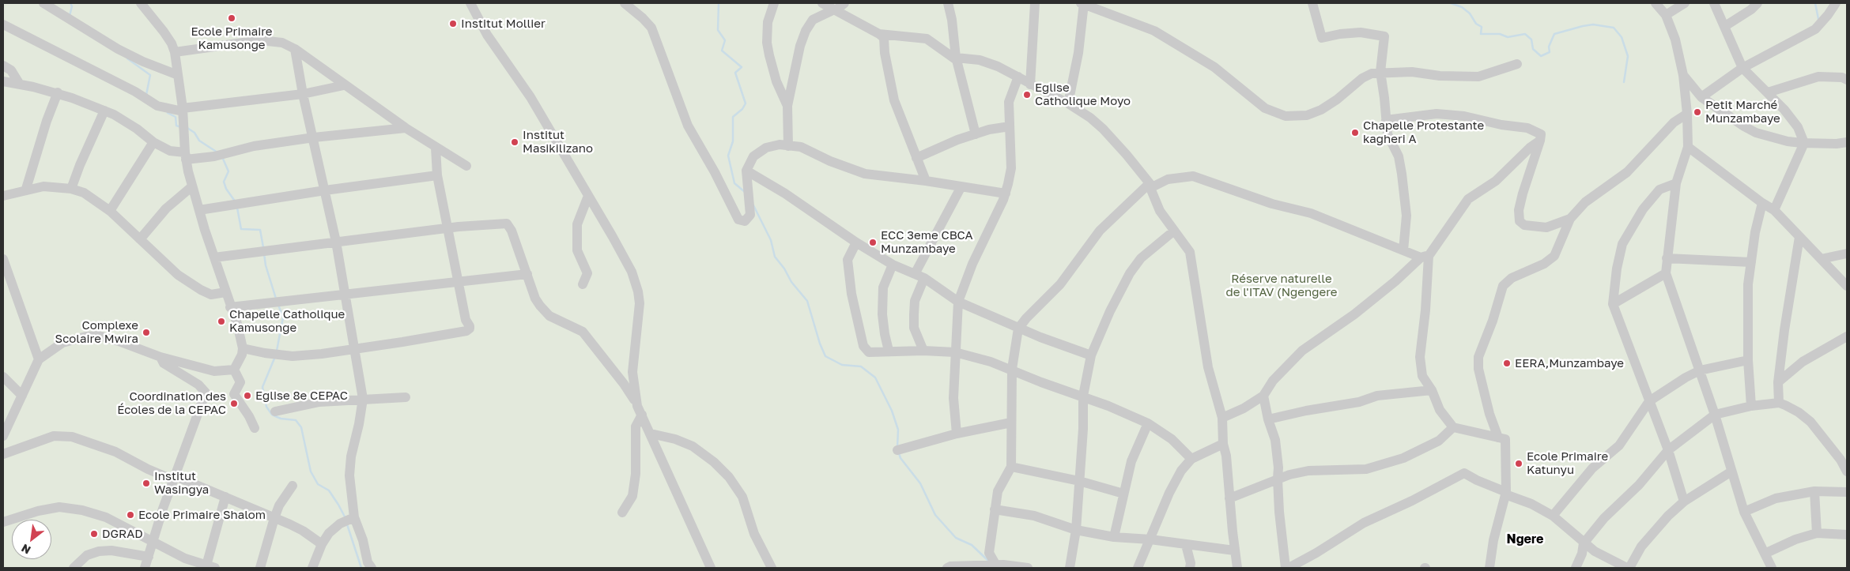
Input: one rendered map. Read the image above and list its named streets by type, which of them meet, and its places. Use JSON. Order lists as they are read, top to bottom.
{
  "districts": ["Ngere"],
  "parks": ["Réserve naturelle de l'ITAV (Ngengere"],
  "places": [
    "Ecole Primaire Kamusonge",
    "Institut Mollier",
    "Eglise Catholique Moyo",
    "Petit Marché Munzambaye",
    "Chapelle Protestante kagheri A",
    "Institut Masikilizano",
    "ECC 3eme CBCA Munzambaye",
    "Chapelle Catholique Kamusonge",
    "Complexe Scolaire Mwira",
    "EERA,Munzambaye",
    "Eglise 8e CEPAC",
    "Coordination des Écoles de la CEPAC",
    "Ecole Primaire Katunyu",
    "Institut Wasingya",
    "Ecole Primaire Shalom",
    "DGRAD"
  ],
  "north": "bottom left"
}
